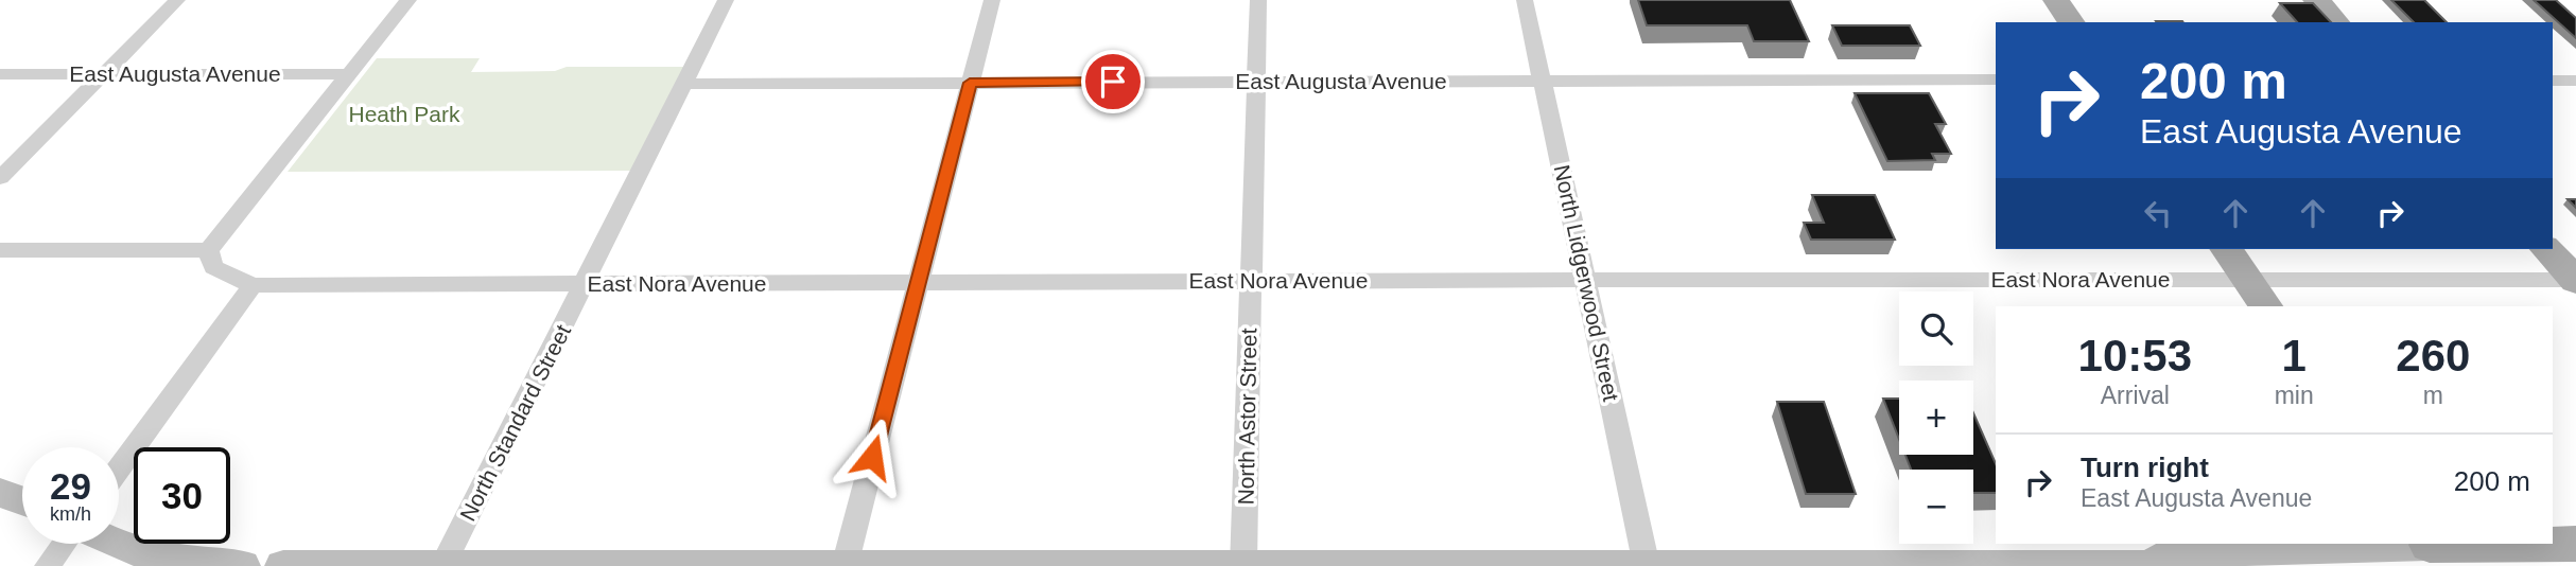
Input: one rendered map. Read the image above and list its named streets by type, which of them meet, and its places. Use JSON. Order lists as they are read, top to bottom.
{
  "streets": {
    "street": [
      "East Augusta Avenue",
      "East Nora Avenue",
      "North Lidgerwood Street",
      "North Astor Street",
      "North Standard Street"
    ]
  },
  "crossings": [
    ["East Augusta Avenue", "North Lidgerwood Street"],
    ["East Augusta Avenue", "North Astor Street"],
    ["East Augusta Avenue", "North Standard Street"],
    ["East Nora Avenue", "North Lidgerwood Street"],
    ["East Nora Avenue", "North Astor Street"],
    ["East Nora Avenue", "North Standard Street"]
  ],
  "parks": ["Heath Park"],
  "page": {
    "turn": ["200 m", "East Augusta Avenue"],
    "map_buttons": ["+", "−"],
    "eta": [
      "10:53",
      "Arrival",
      "1",
      "min",
      "260",
      "m"
    ],
    "list": [
      {
        "name": "Turn right",
        "note": "East Augusta Avenue",
        "value": "200 m"
      }
    ],
    "speed": "29 km/h",
    "limit": "30"
  }
}
